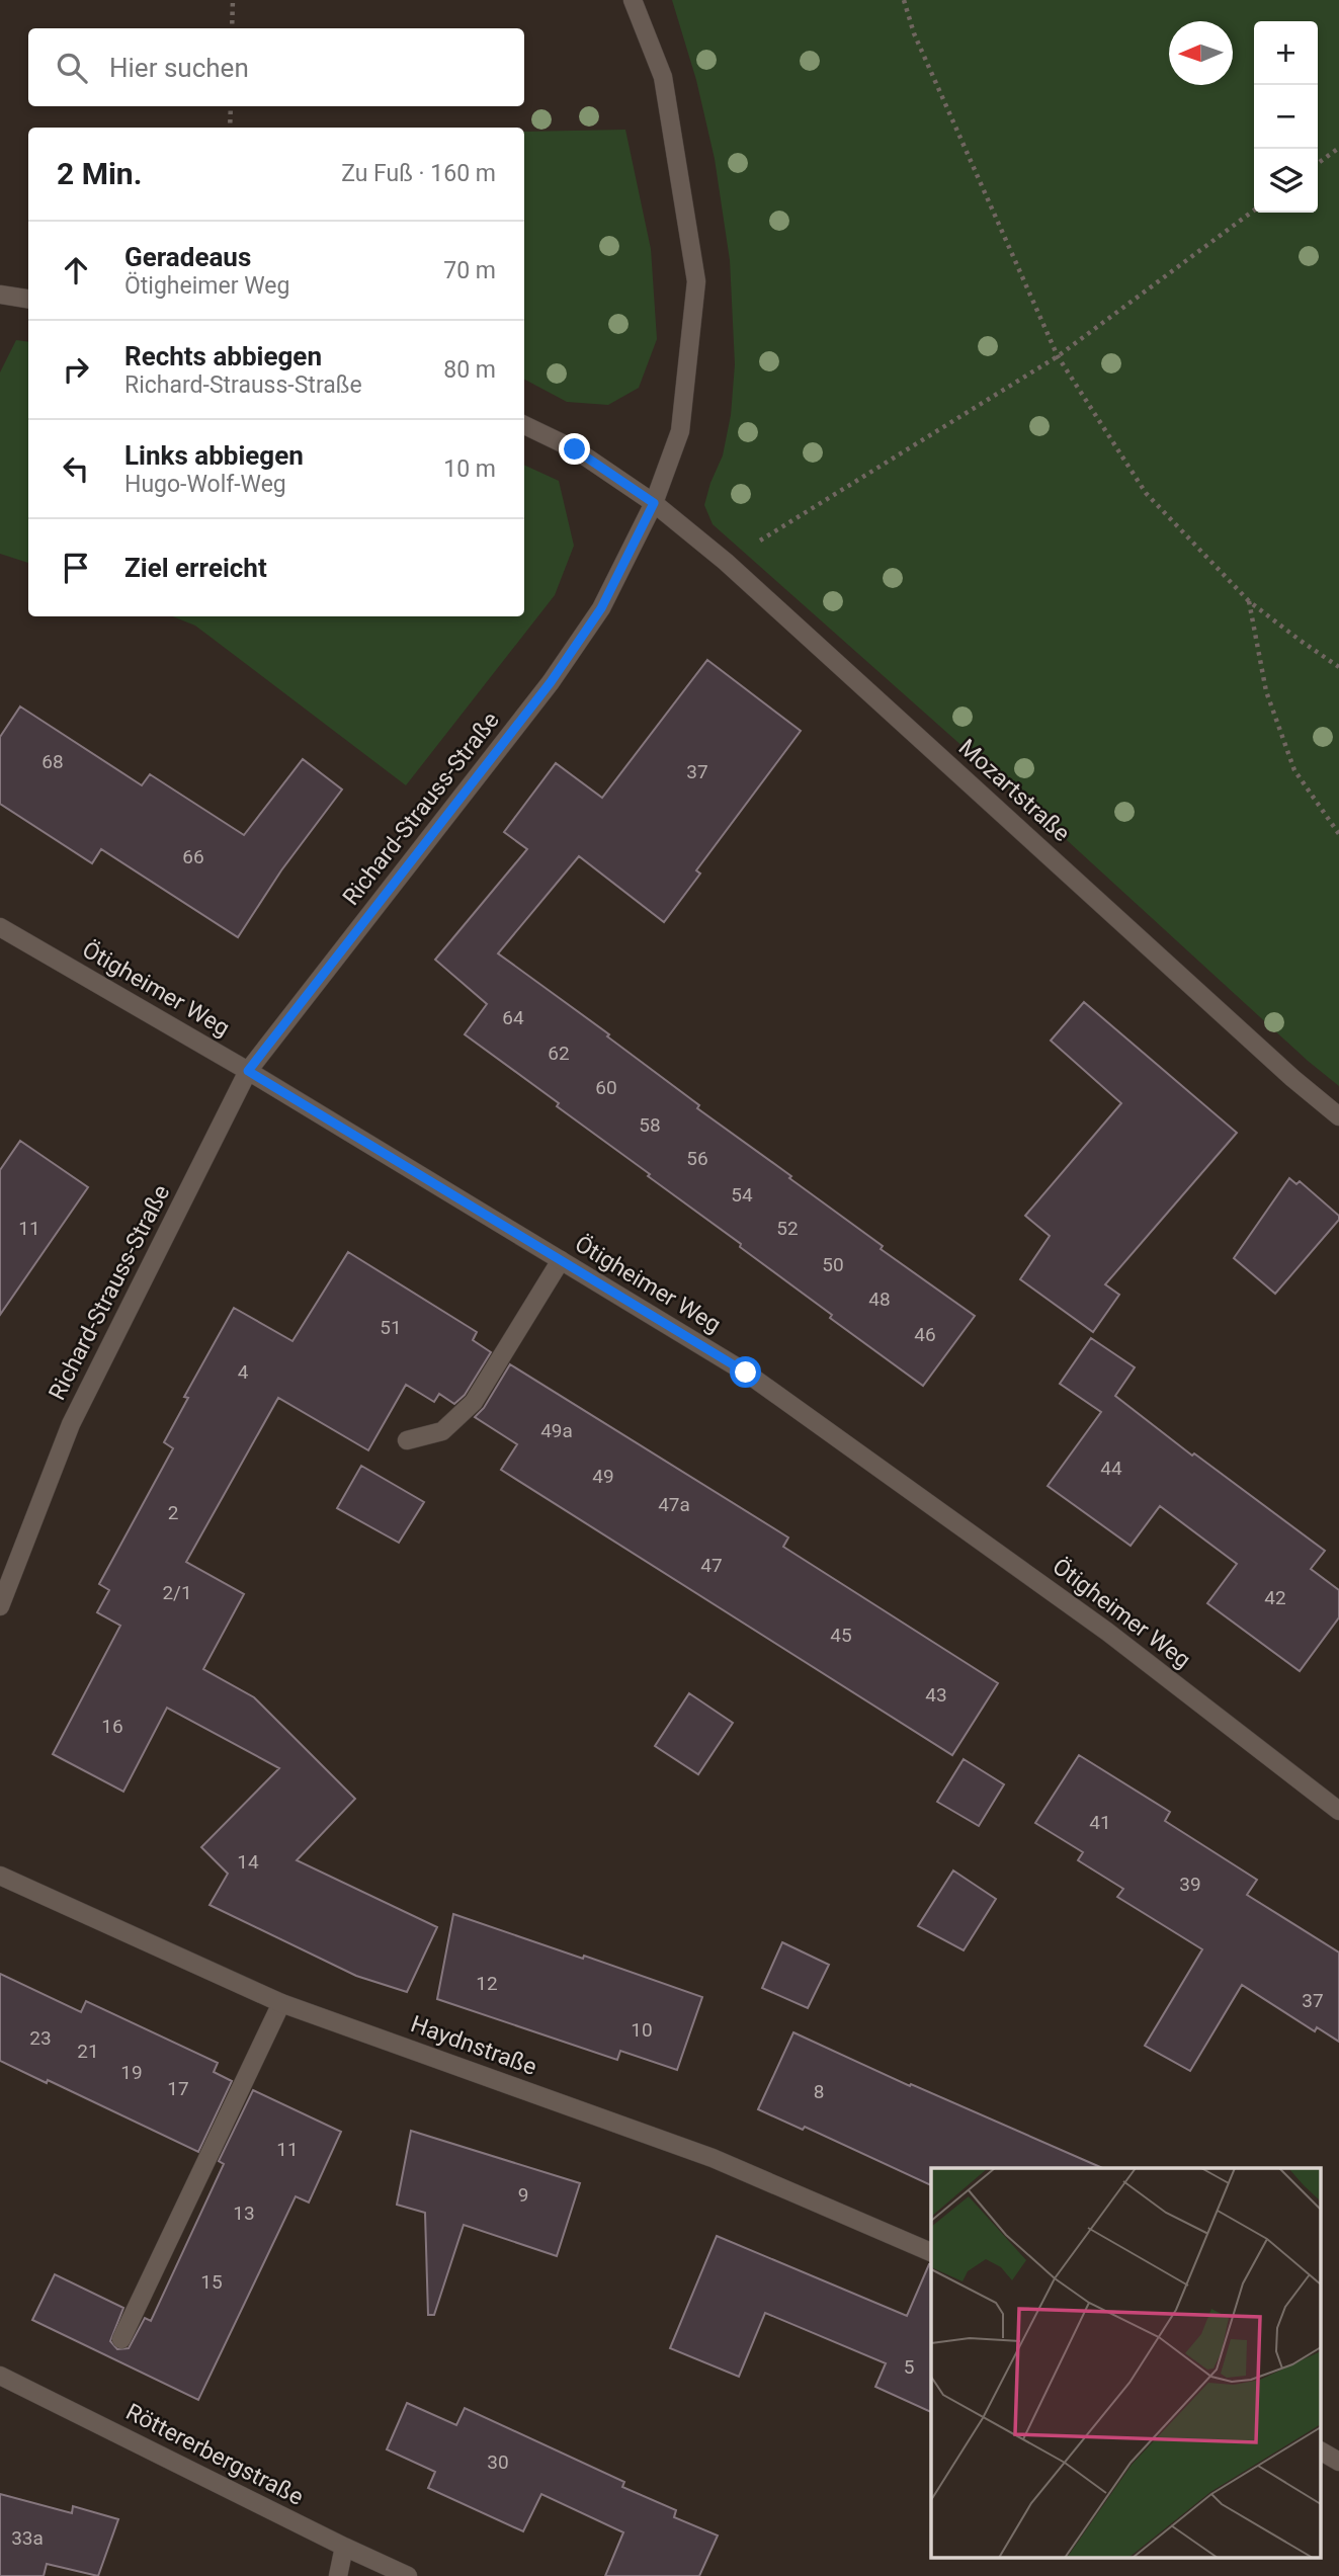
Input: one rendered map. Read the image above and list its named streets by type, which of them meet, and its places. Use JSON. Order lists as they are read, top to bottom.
{
  "streets": {
    "street": [
      "Mozartstraße",
      "Richard-Strauss-Straße",
      "Ötigheimer Weg",
      "Haydnstraße",
      "Röttererbergstraße"
    ]
  },
  "crossings": [
    ["Mozartstraße", "Richard-Strauss-Straße"],
    ["Richard-Strauss-Straße", "Ötigheimer Weg"]
  ],
  "house_numbers": [
    "68",
    "37",
    "66",
    "64",
    "62",
    "60",
    "58",
    "56",
    "54",
    "11",
    "52",
    "50",
    "48",
    "51",
    "46",
    "4",
    "49a",
    "44",
    "49",
    "47a",
    "2",
    "47",
    "2/1",
    "42",
    "45",
    "43",
    "16",
    "41",
    "14",
    "39",
    "12",
    "37",
    "10",
    "23",
    "21",
    "19",
    "17",
    "8",
    "11",
    "9",
    "13",
    "15",
    "5",
    "30",
    "33a"
  ],
  "north": "left",
  "page": {
    "map_buttons": ["+", "−"],
    "search": "Hier suchen",
    "heading": ["2 Min.", "Zu Fuß · 160 m"],
    "list": [
      ["Geradeaus", "Ötigheimer Weg", "70 m"],
      ["Rechts abbiegen", "Richard-Strauss-Straße", "80 m"],
      ["Links abbiegen", "Hugo-Wolf-Weg", "10 m"],
      "Ziel erreicht"
    ]
  }
}
